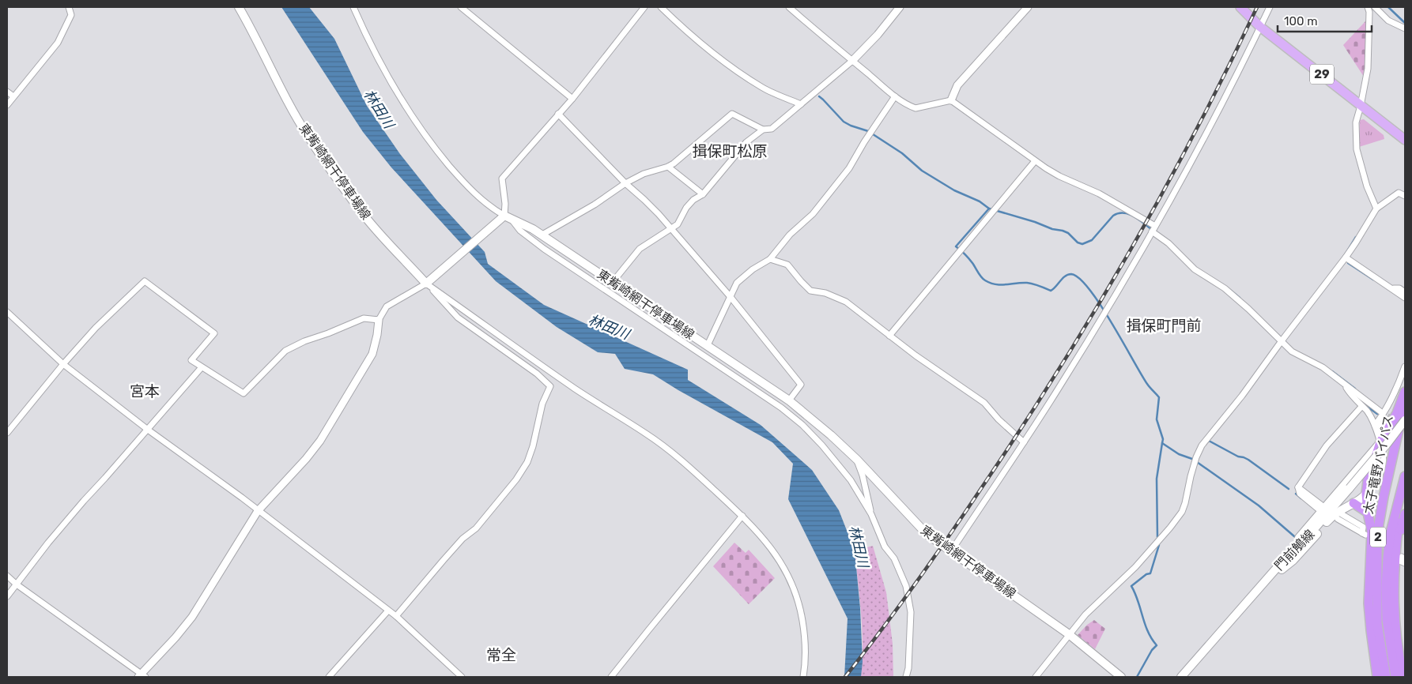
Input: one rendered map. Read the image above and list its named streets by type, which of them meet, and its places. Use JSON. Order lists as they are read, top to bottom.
{
  "streets": {
    "highway": ["太子竜野バイパス", "2"],
    "main road": ["29", "東觜崎網干停車場線", "門前鵤線"]
  },
  "crossings": [
    ["太子竜野バイパス", "2"]
  ],
  "districts": [
    "揖保町松原",
    "揖保町門前",
    "宮本",
    "常全"
  ],
  "water": ["林田川"],
  "scale_bar": "100 m"
}
